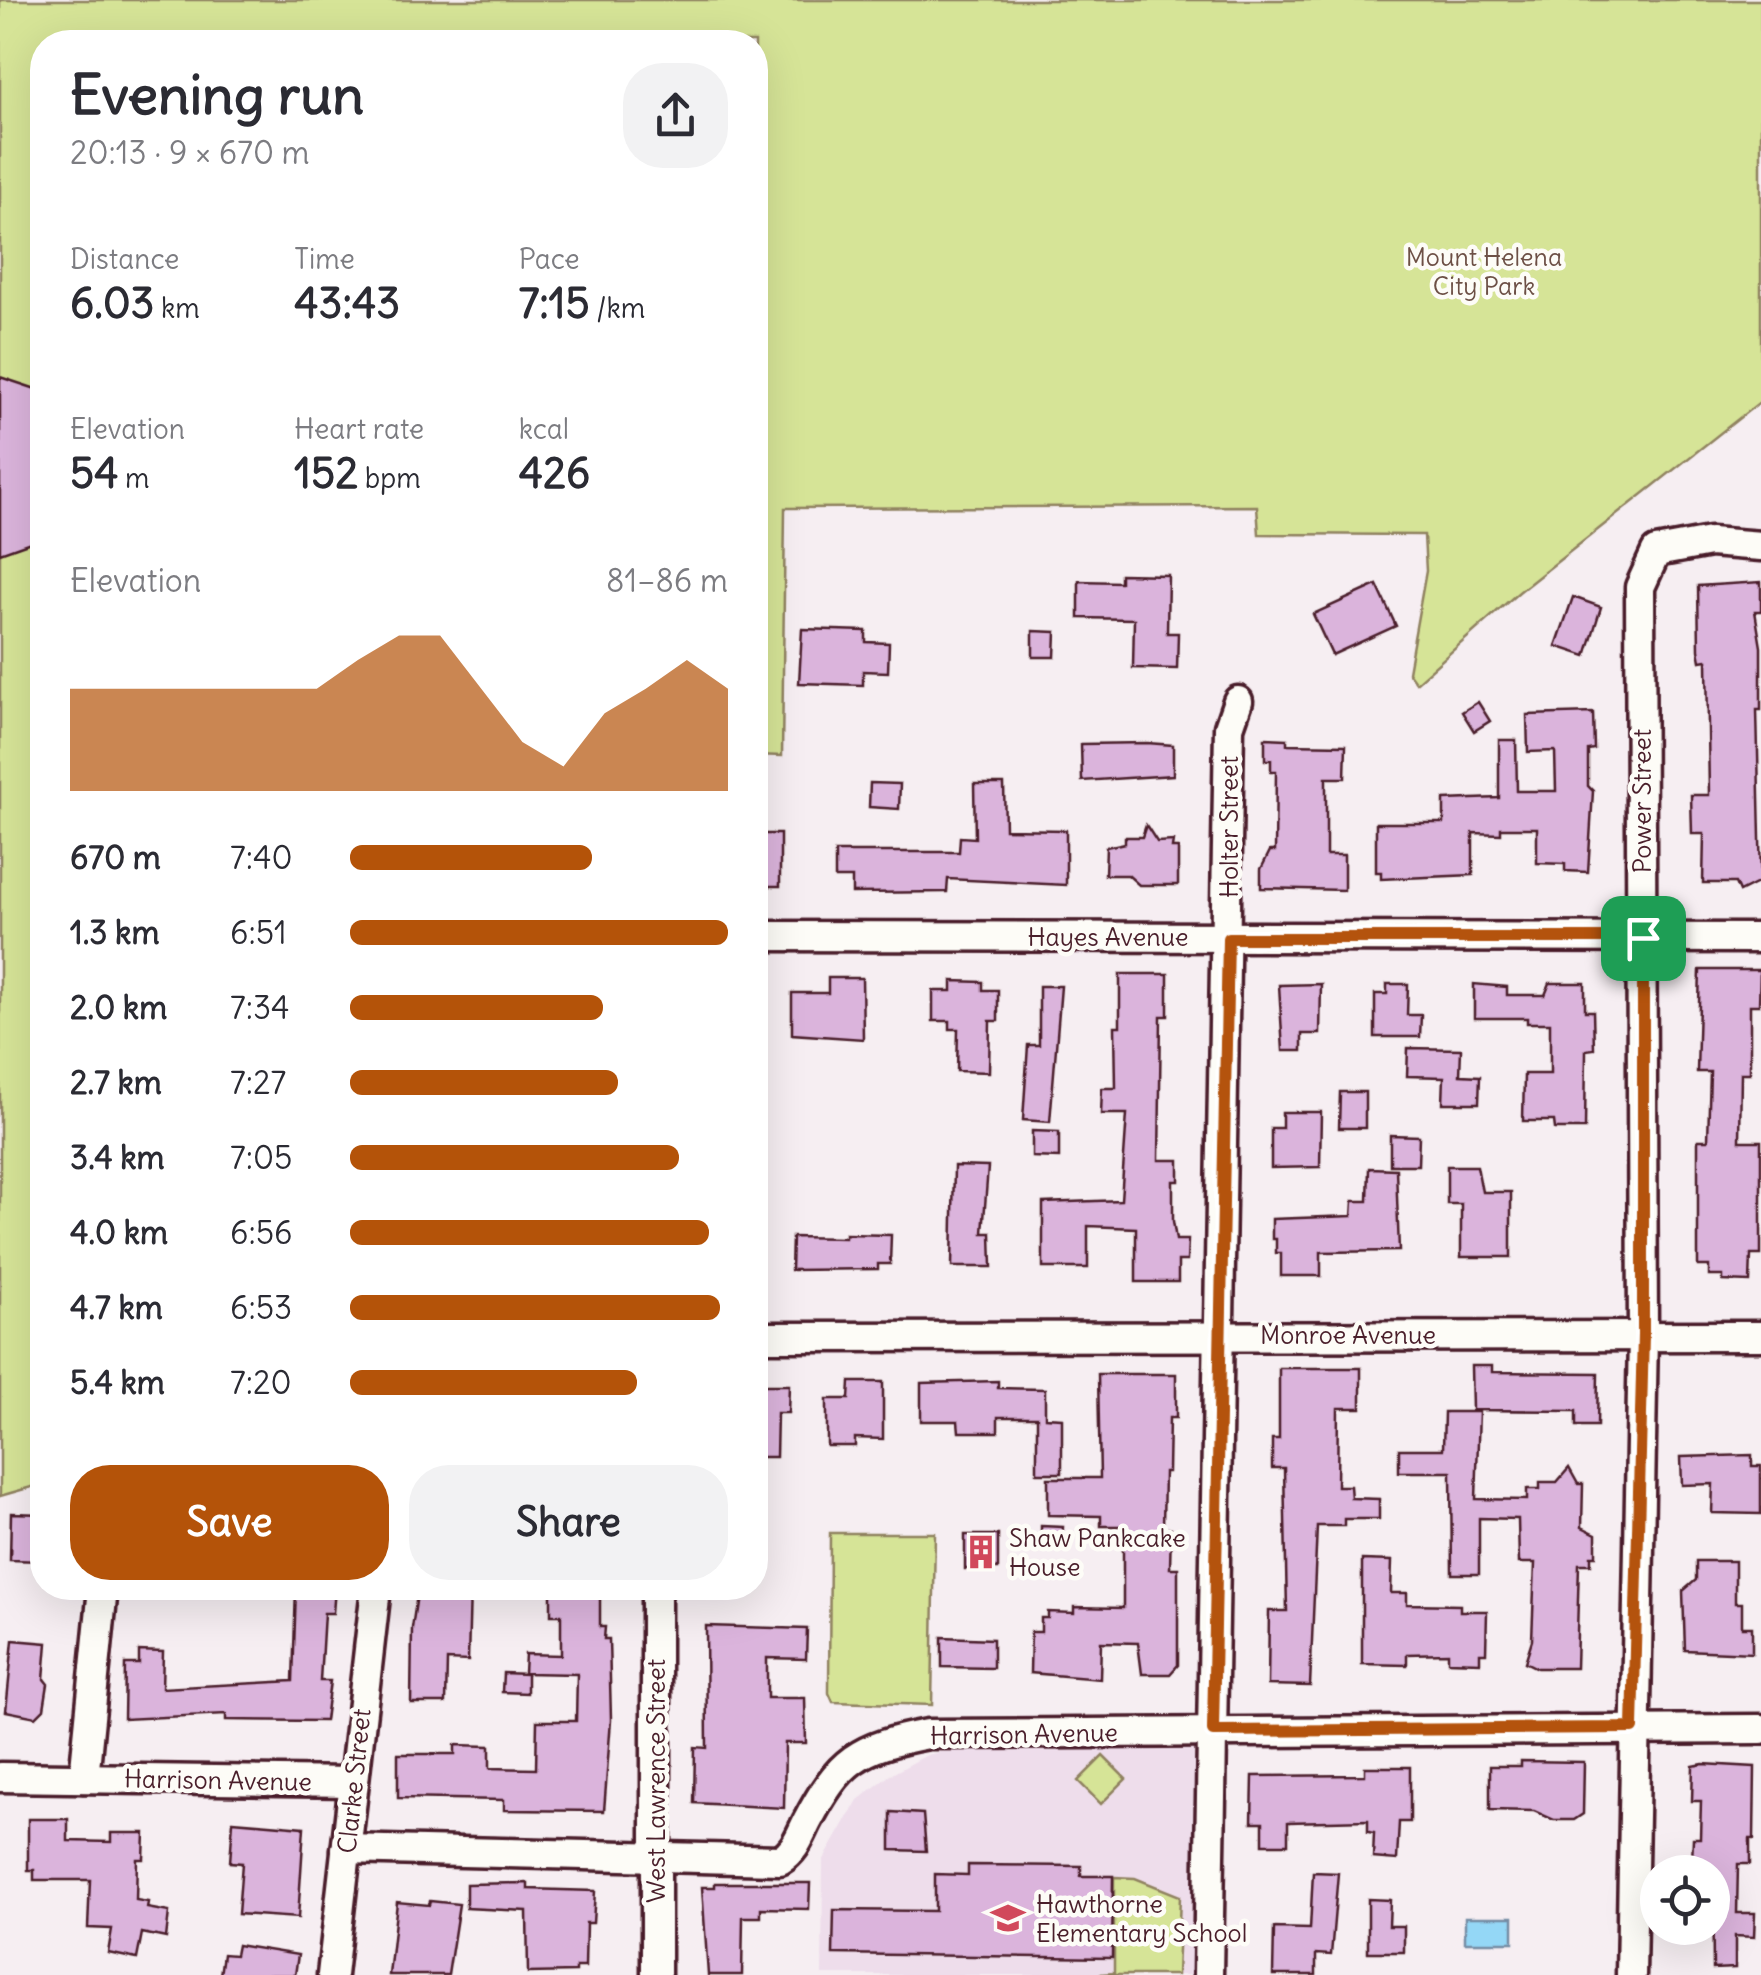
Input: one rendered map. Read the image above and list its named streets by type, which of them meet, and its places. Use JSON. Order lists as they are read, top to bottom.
{
  "streets": {
    "street": [
      "Power Street",
      "Holter Street",
      "Hayes Avenue",
      "Monroe Avenue",
      "Harrison Avenue",
      "Clarke Street",
      "West Lawrence Street"
    ]
  },
  "crossings": [
    ["Power Street", "Hayes Avenue"],
    ["Power Street", "Monroe Avenue"],
    ["Power Street", "Harrison Avenue"],
    ["Holter Street", "Hayes Avenue"],
    ["Holter Street", "Monroe Avenue"],
    ["Holter Street", "Harrison Avenue"],
    ["Harrison Avenue", "Clarke Street"],
    ["Harrison Avenue", "West Lawrence Street"]
  ],
  "parks": ["Mount Helena City Park"],
  "places": {
    "building": ["Shaw Pankcake House"],
    "school or university": ["Hawthorne Elementary School"]
  },
  "page": {
    "heading": ["Evening run", "20:13 · 9 × 670 m"],
    "stats": [
      ["Distance", "6.03 km"],
      ["Time", "43:43"],
      ["Pace", "7:15 /km"],
      ["Elevation", "54 m"],
      ["Heart rate", "152 bpm"],
      ["kcal", "426"]
    ],
    "chart": ["Elevation", "81–86 m"],
    "list": [
      {
        "name": "670 m",
        "note": "7:40"
      },
      {
        "name": "1.3 km",
        "note": "6:51"
      },
      {
        "name": "2.0 km",
        "note": "7:34"
      },
      {
        "name": "2.7 km",
        "note": "7:27"
      },
      {
        "name": "3.4 km",
        "note": "7:05"
      },
      {
        "name": "4.0 km",
        "note": "6:56"
      },
      {
        "name": "4.7 km",
        "note": "6:53"
      },
      {
        "name": "5.4 km",
        "note": "7:20"
      }
    ],
    "buttons": ["Save", "Share"]
  }
}
